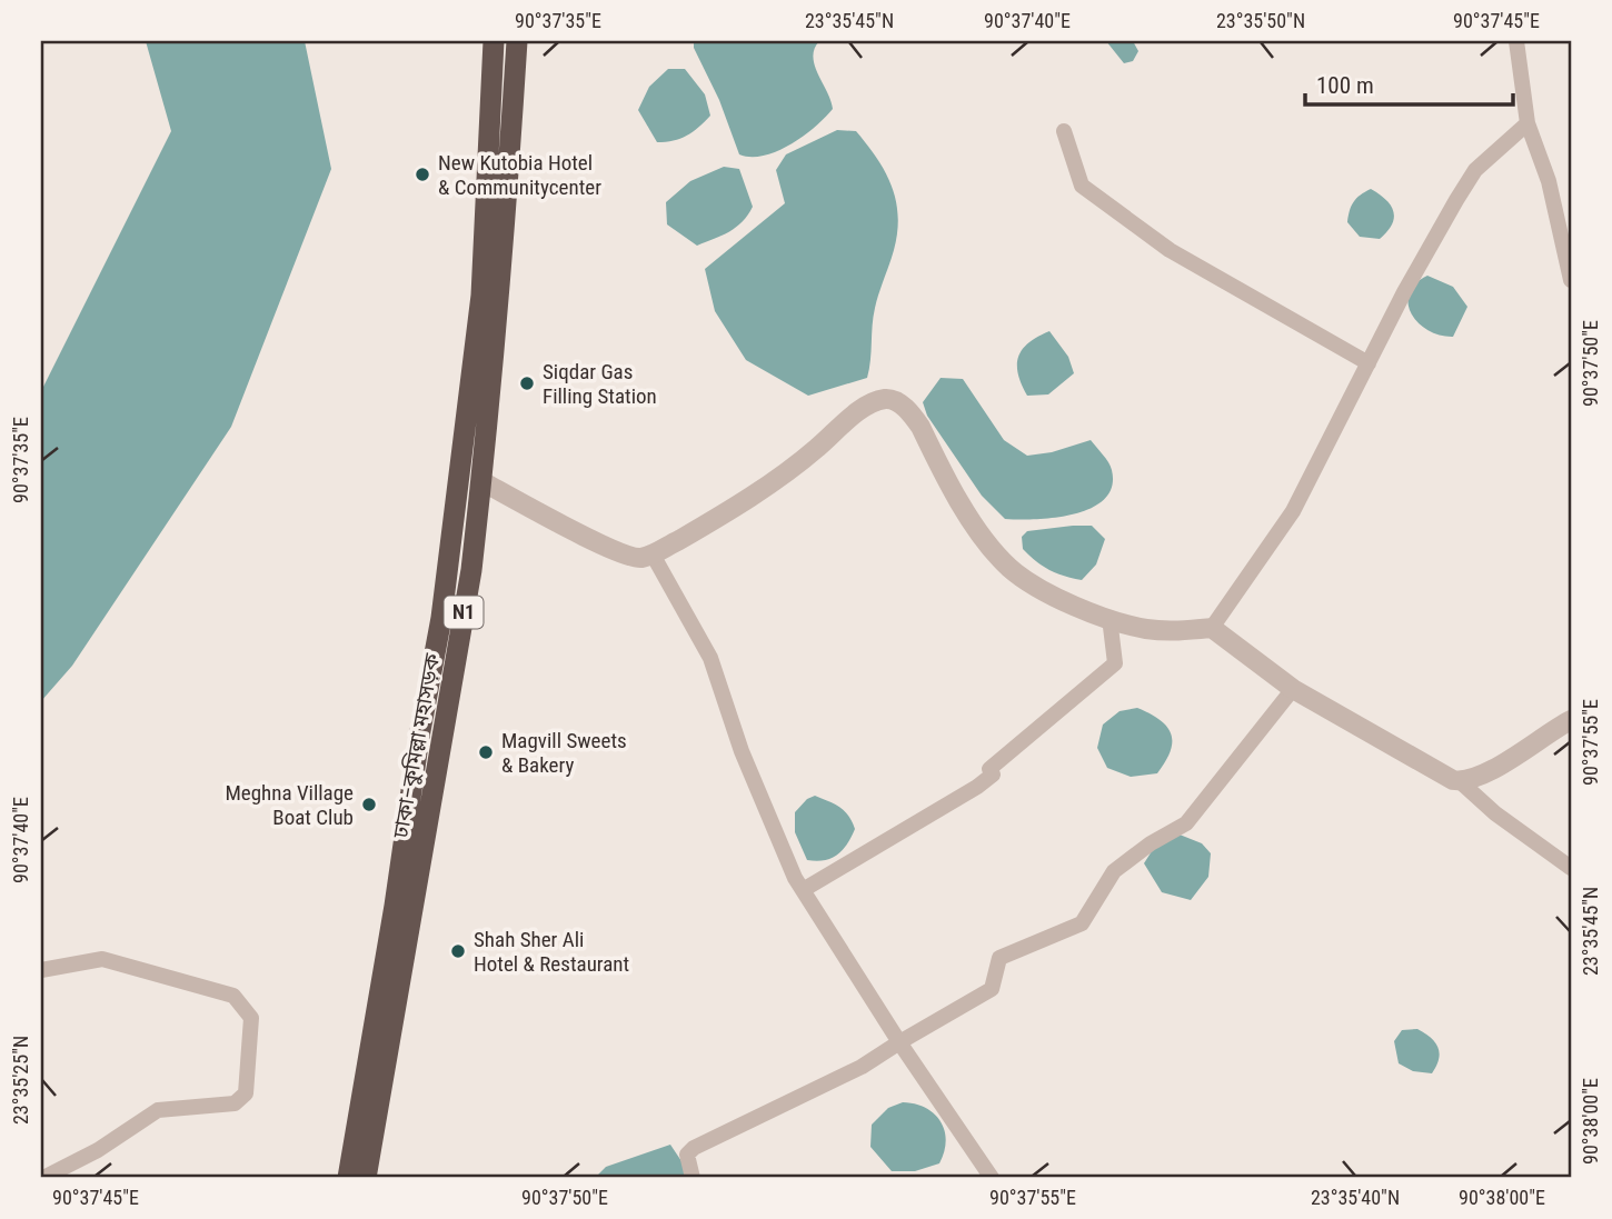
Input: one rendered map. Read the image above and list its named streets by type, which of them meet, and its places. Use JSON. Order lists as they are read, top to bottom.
{
  "streets": {
    "highway": ["N1", "ঢাকা–কুমিল্লা মহাসড়ক"]
  },
  "places": [
    "New Kutobia Hotel & Communitycenter",
    "Siqdar Gas Filling Station",
    "Magvill Sweets & Bakery",
    "Meghna Village Boat Club",
    "Shah Sher Ali Hotel & Restaurant"
  ],
  "scale_bar": "100 m",
  "coordinates": [
    "90°37'35\"E",
    "23°35'45\"N",
    "90°37'40\"E",
    "23°35'50\"N",
    "90°37'45\"E",
    "90°37'50\"E",
    "90°37'55\"E",
    "23°35'25\"N",
    "90°38'00\"E",
    "23°35'40\"N"
  ]
}
